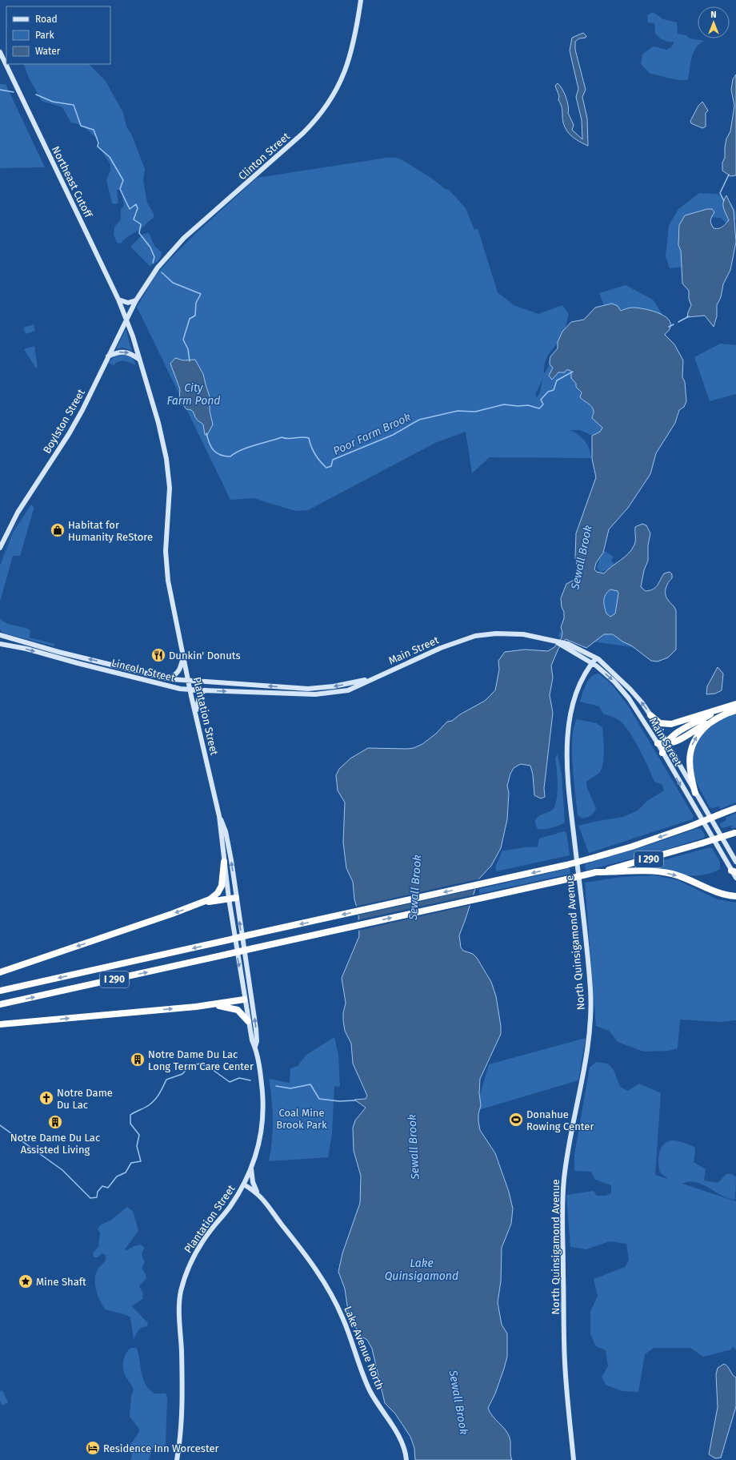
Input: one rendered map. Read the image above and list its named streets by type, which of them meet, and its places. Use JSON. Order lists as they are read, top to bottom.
{
  "streets": {
    "highway": ["I 290"],
    "main road": [
      "Clinton Street",
      "Northeast Cutoff",
      "Boylston Street",
      "Main Street",
      "Lincoln Street",
      "Plantation Street",
      "North Quinsigamond Avenue",
      "Lake Avenue North"
    ]
  },
  "crossings": [
    ["Clinton Street", "Boylston Street"],
    ["Northeast Cutoff", "Boylston Street"],
    ["Northeast Cutoff", "Plantation Street"],
    ["Boylston Street", "Plantation Street"],
    ["Main Street", "Lincoln Street"],
    ["Main Street", "North Quinsigamond Avenue"],
    ["Lincoln Street", "Plantation Street"]
  ],
  "water": [
    "City Farm Pond",
    "Poor Farm Brook",
    "Sewall Brook",
    "Lake Quinsigamond"
  ],
  "parks": ["Coal Mine Brook Park"],
  "places": {
    "shop": ["Habitat for Humanity ReStore"],
    "restaurant": ["Dunkin' Donuts"],
    "building": ["Notre Dame Du Lac Long Term Care Center", "Notre Dame Du Lac Assisted Living"],
    "church": ["Notre Dame Du Lac"],
    "sports": ["Donahue Rowing Center"],
    "place": ["Mine Shaft"],
    "hotel": ["Residence Inn Worcester"]
  },
  "legend": ["Road", "Park", "Water"],
  "north": "top"
}
